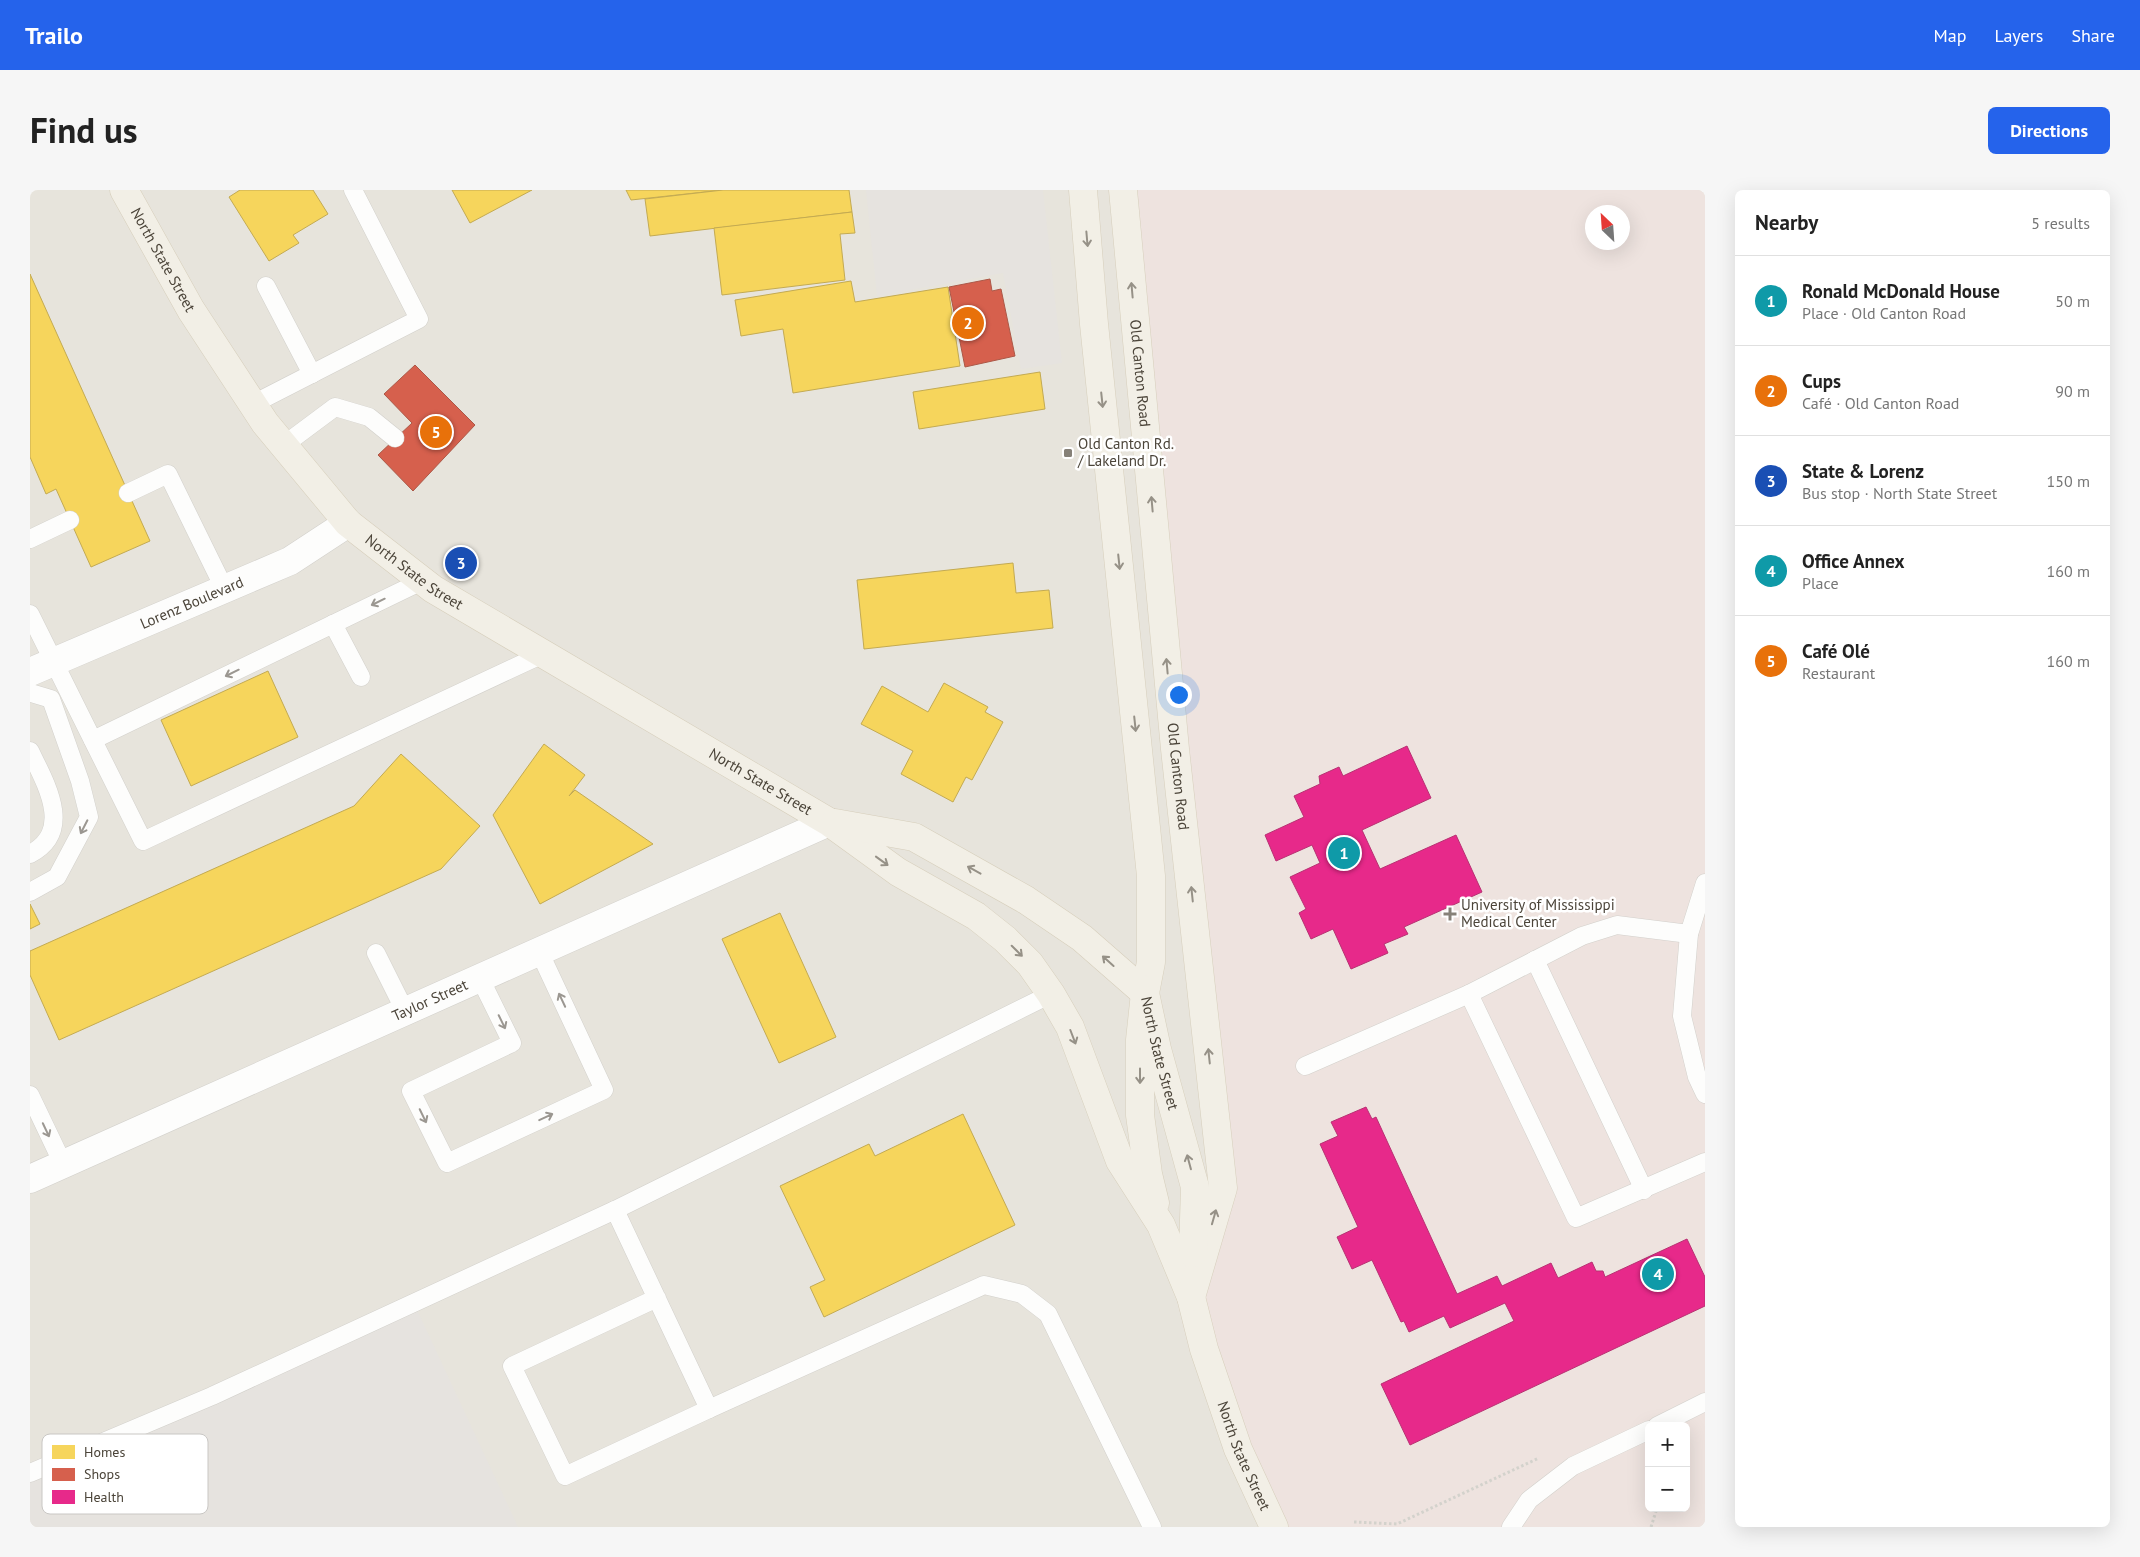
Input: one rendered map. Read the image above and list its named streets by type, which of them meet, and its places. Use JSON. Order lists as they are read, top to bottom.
{
  "streets": {
    "main road": ["North State Street", "Old Canton Road"],
    "street": ["Lorenz Boulevard", "Taylor Street"]
  },
  "crossings": [
    ["North State Street", "Old Canton Road"],
    ["North State Street", "Lorenz Boulevard"],
    ["North State Street", "Taylor Street"]
  ],
  "places": {
    "transit": ["Old Canton Rd. / Lakeland Dr."],
    "health": ["University of Mississippi Medical Center"]
  },
  "legend": ["Homes", "Shops", "Health"],
  "north": "top left",
  "page": {
    "header": "Trailo",
    "nav": ["Map", "Layers", "Share"],
    "title": "Find us",
    "buttons": "Directions",
    "heading": ["Nearby", "5 results"],
    "list": [
      {
        "mark": "1",
        "name": "Ronald McDonald House",
        "note": "Place · Old Canton Road",
        "value": "50 m"
      },
      {
        "mark": "2",
        "name": "Cups",
        "note": "Café · Old Canton Road",
        "value": "90 m"
      },
      {
        "mark": "3",
        "name": "State & Lorenz",
        "note": "Bus stop · North State Street",
        "value": "150 m"
      },
      {
        "mark": "4",
        "name": "Office Annex",
        "note": "Place",
        "value": "160 m"
      },
      {
        "mark": "5",
        "name": "Café Olé",
        "note": "Restaurant",
        "value": "160 m"
      }
    ],
    "pins": [
      "2",
      "5",
      "3",
      "1",
      "4"
    ],
    "map_buttons": ["+", "−"]
  }
}
